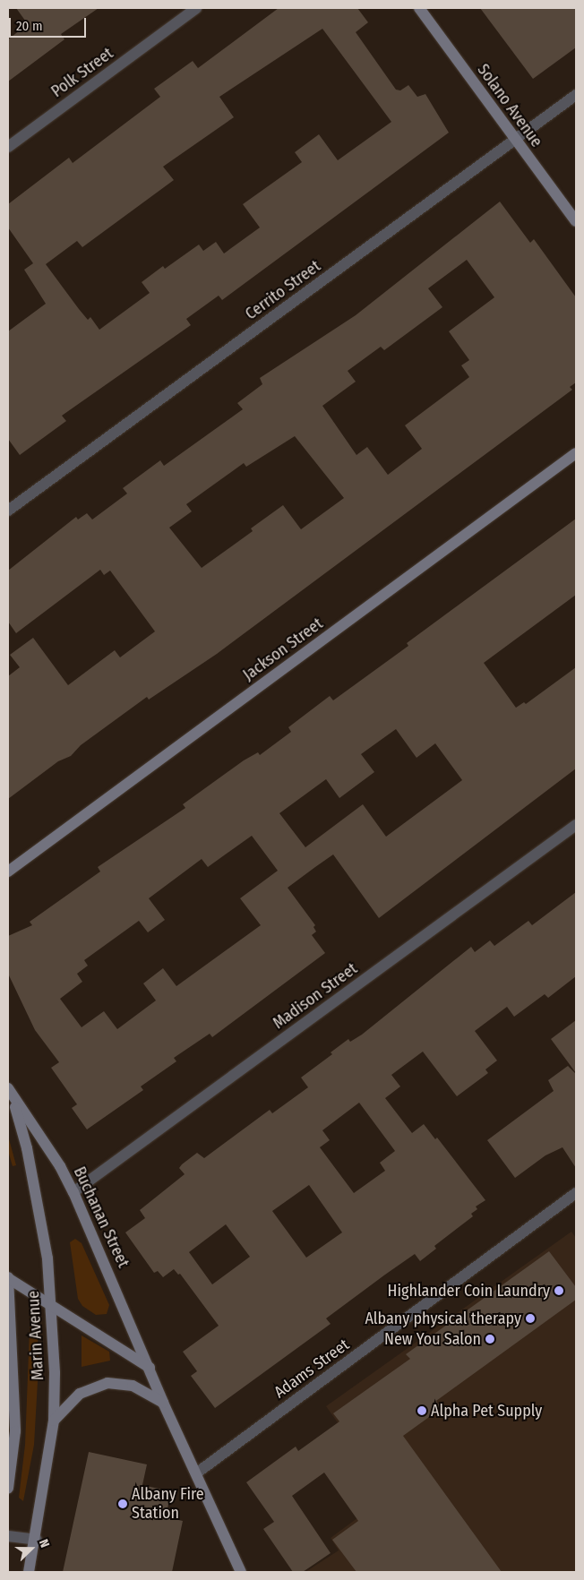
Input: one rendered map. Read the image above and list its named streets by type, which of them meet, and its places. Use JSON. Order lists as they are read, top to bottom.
{
  "streets": {
    "street": [
      "Polk Street",
      "Solano Avenue",
      "Cerrito Street",
      "Jackson Street",
      "Madison Street",
      "Buchanan Street",
      "Marin Avenue",
      "Adams Street"
    ]
  },
  "crossings": [
    ["Solano Avenue", "Cerrito Street"],
    ["Madison Street", "Buchanan Street"],
    ["Buchanan Street", "Marin Avenue"],
    ["Buchanan Street", "Adams Street"]
  ],
  "places": [
    "Highlander Coin Laundry",
    "Albany physical therapy",
    "New You Salon",
    "Alpha Pet Supply",
    "Albany Fire Station"
  ],
  "scale_bar": "20 m",
  "north": "right"
}
